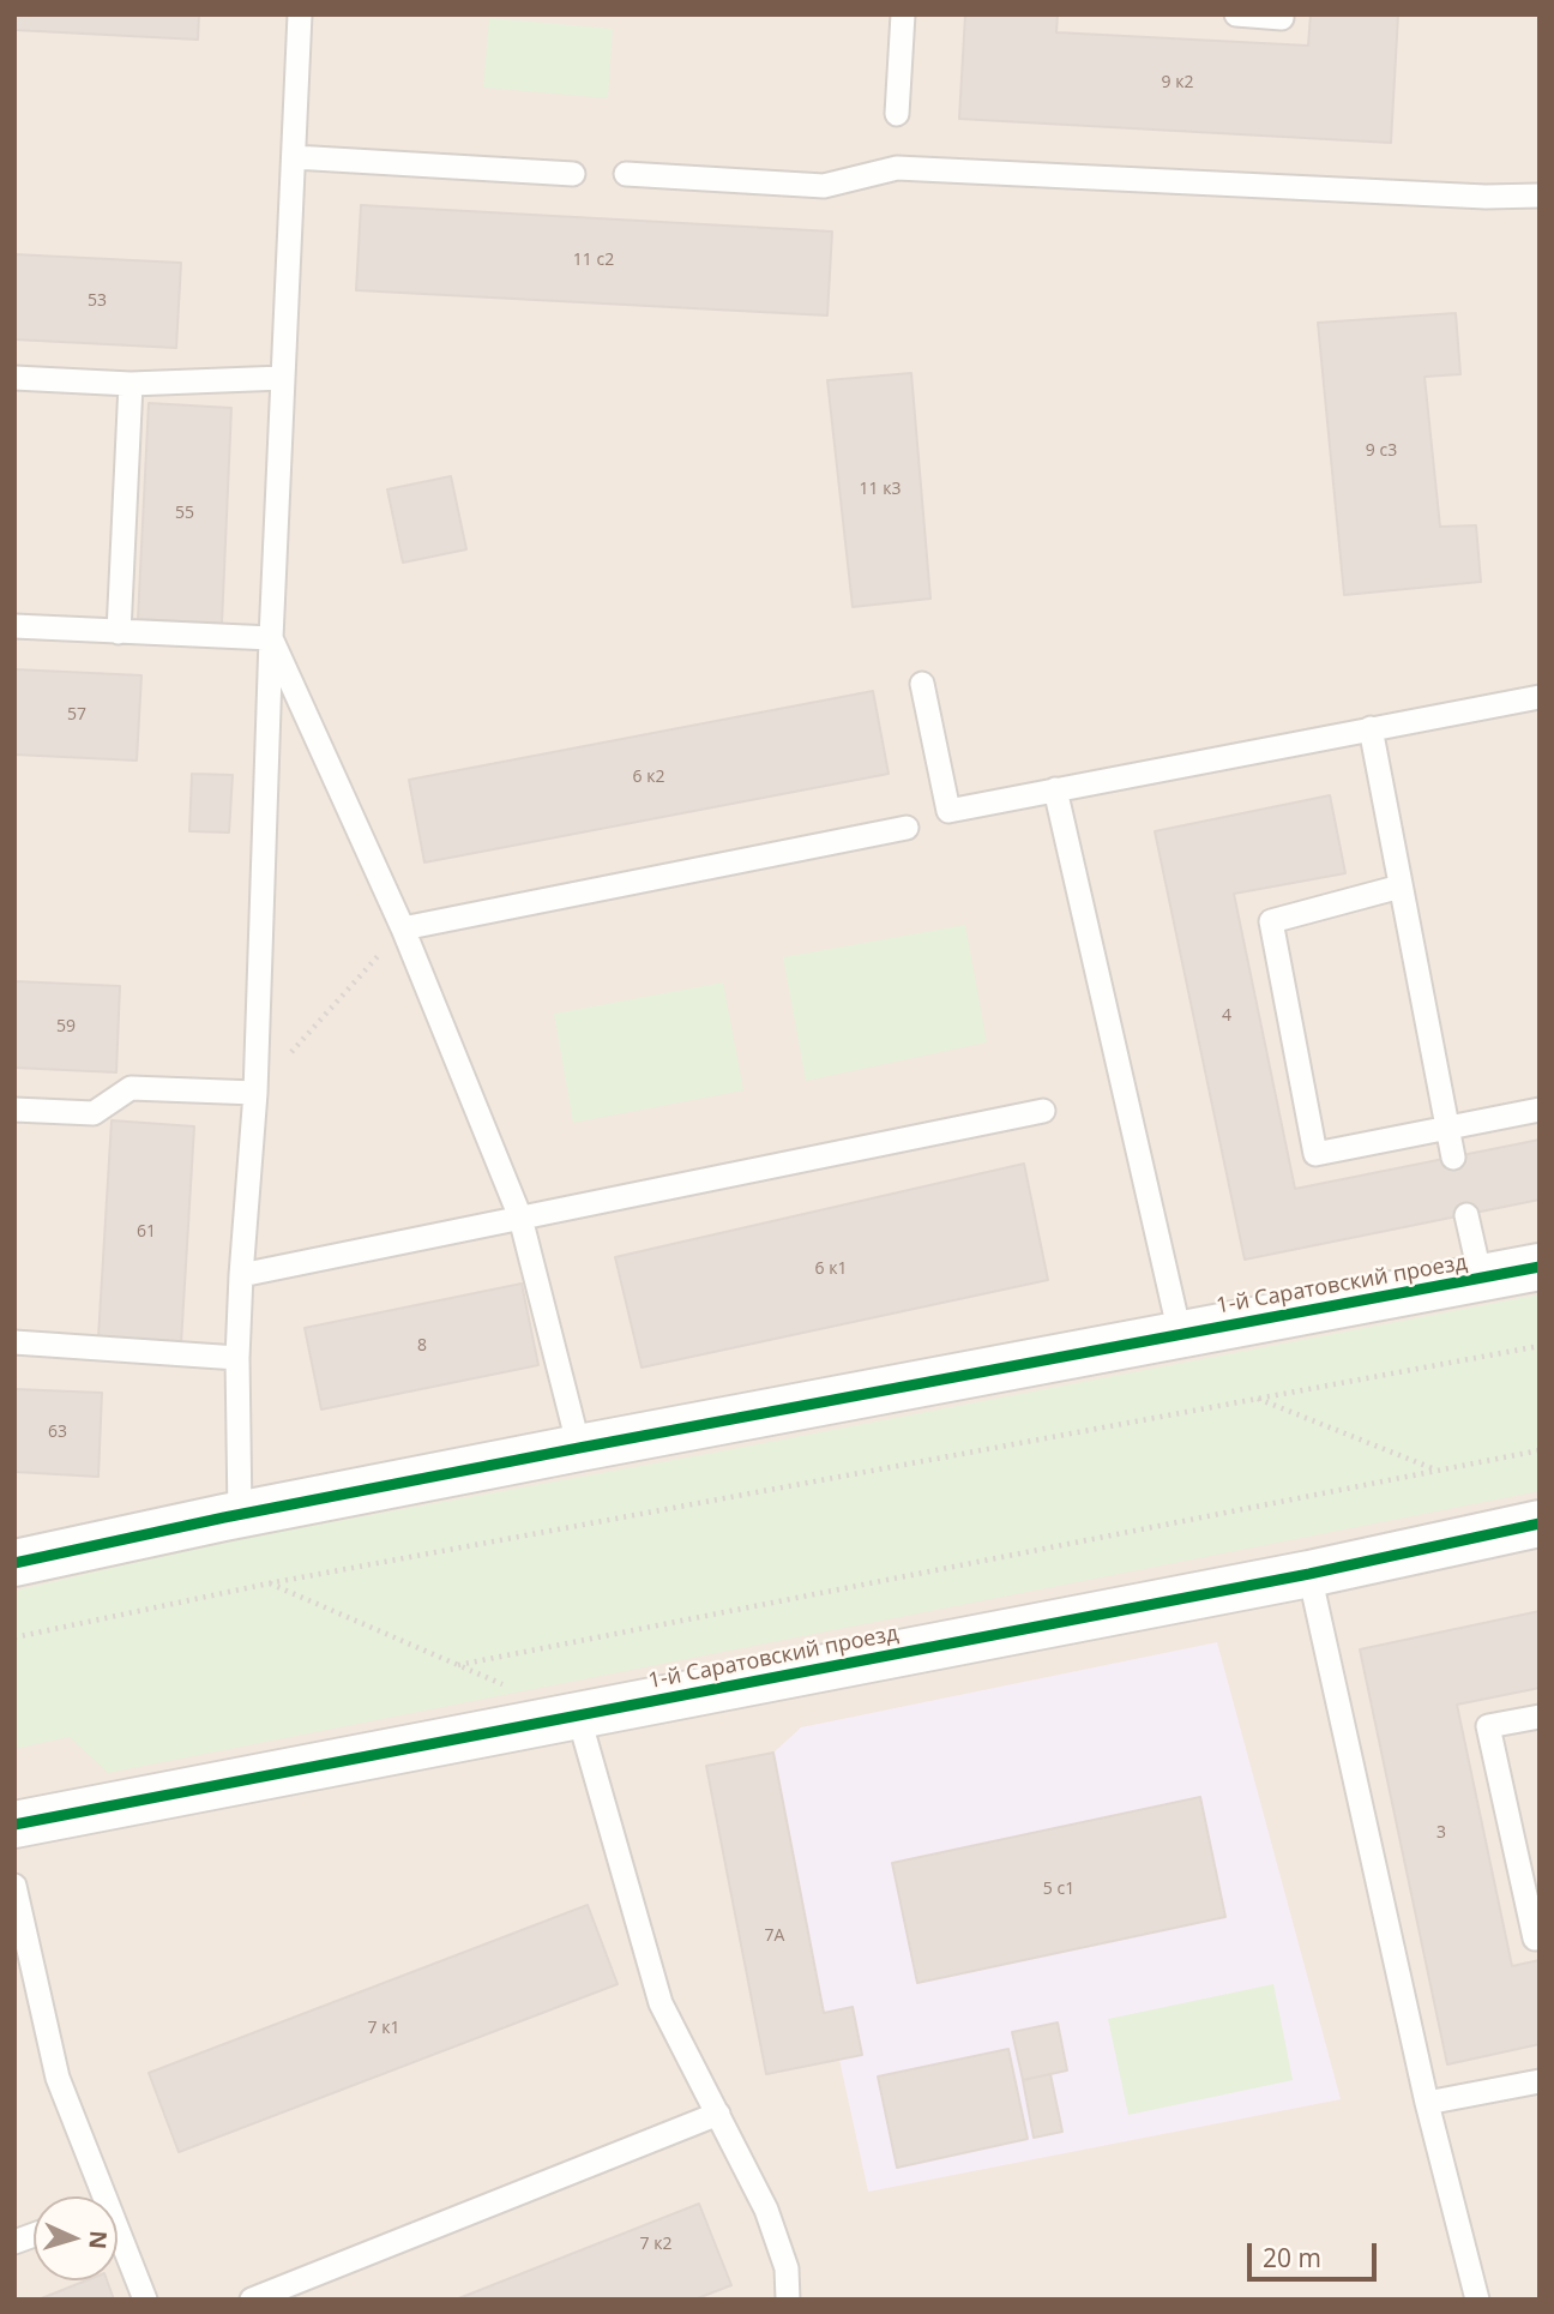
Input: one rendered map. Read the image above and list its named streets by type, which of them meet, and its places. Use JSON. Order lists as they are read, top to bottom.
{
  "streets": {
    "street": ["1-й Саратовский проезд"]
  },
  "house_numbers": [
    "9 к2",
    "11 с2",
    "53",
    "9 с3",
    "11 к3",
    "55",
    "57",
    "6 к2",
    "4",
    "59",
    "61",
    "6 к1",
    "8",
    "63",
    "3",
    "5 с1",
    "7А",
    "7 к1",
    "7 к2"
  ],
  "scale_bar": "20 m",
  "north": "right"
}
